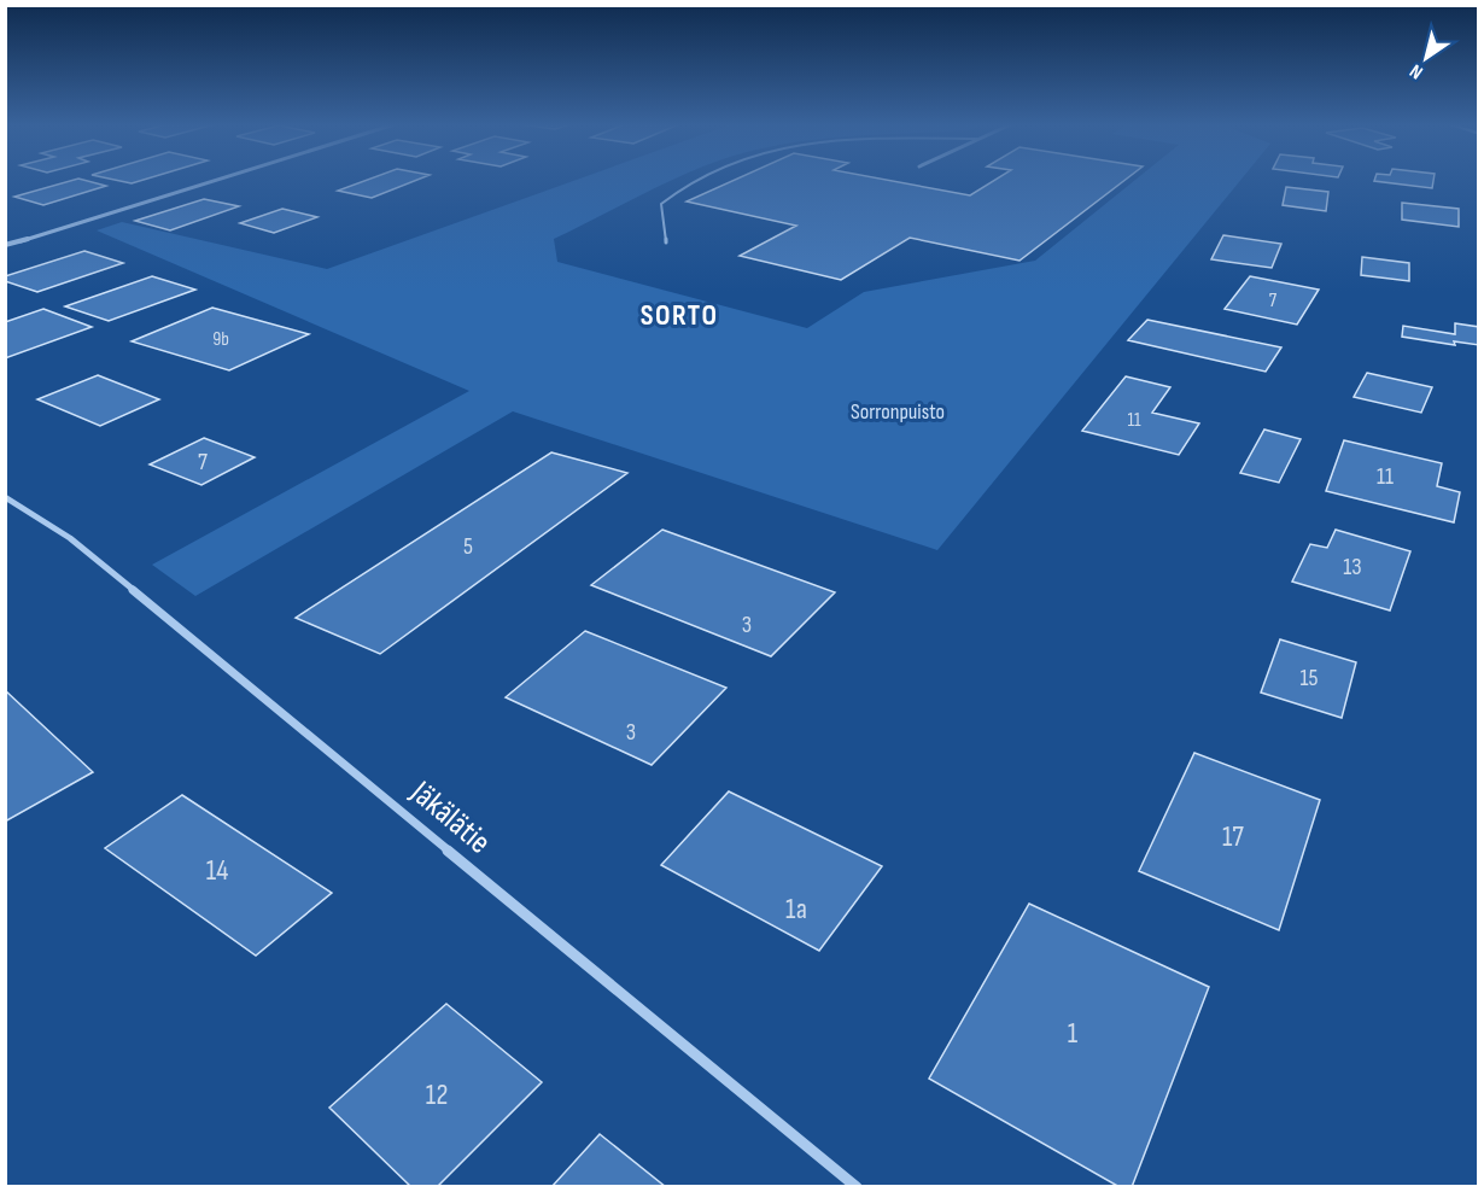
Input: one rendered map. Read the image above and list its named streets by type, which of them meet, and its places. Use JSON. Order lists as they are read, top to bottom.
{
  "streets": {
    "street": ["Jäkälätie"]
  },
  "districts": ["SORTO"],
  "parks": ["Sorronpuisto"],
  "house_numbers": [
    "7",
    "9b",
    "11",
    "7",
    "11",
    "5",
    "13",
    "3",
    "15",
    "3",
    "17",
    "14",
    "1a",
    "1",
    "12"
  ],
  "north": "bottom left"
}
